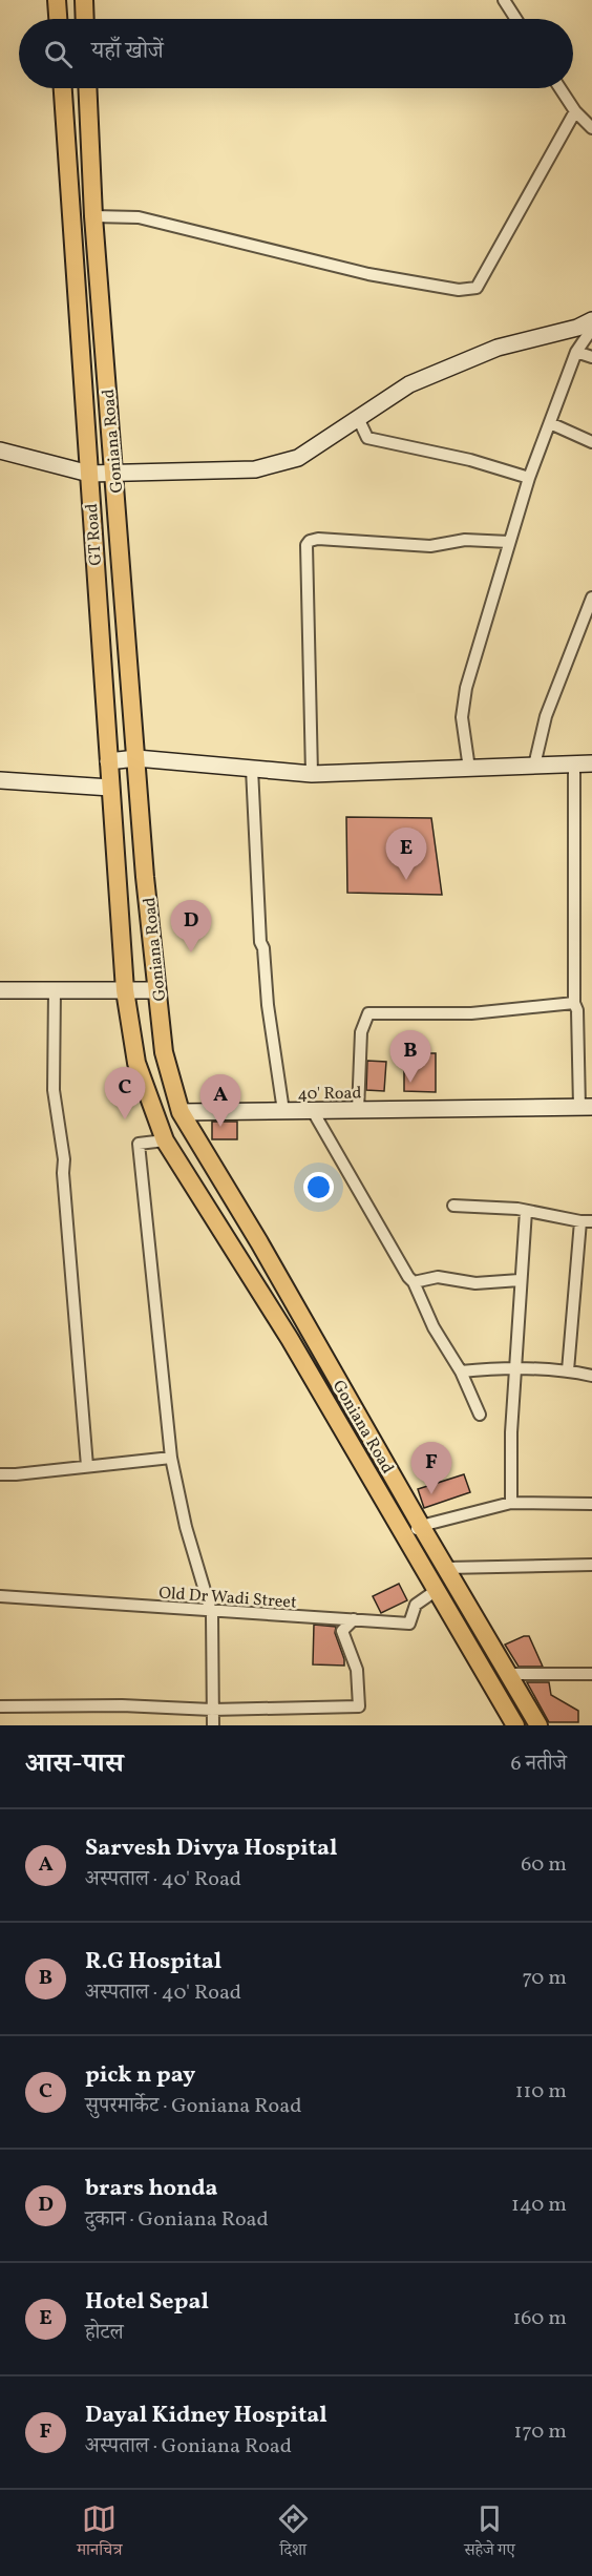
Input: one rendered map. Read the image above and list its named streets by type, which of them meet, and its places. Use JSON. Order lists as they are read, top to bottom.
{
  "streets": {
    "main road": ["Goniana Road", "GT Road"],
    "street": ["40' Road", "Old Dr Wadi Street"]
  },
  "crossings": [
    ["Goniana Road", "GT Road"],
    ["Goniana Road", "40' Road"],
    ["Goniana Road", "Old Dr Wadi Street"]
  ],
  "page": {
    "search": "यहाँ खोजें",
    "pins": [
      "E",
      "D",
      "B",
      "C",
      "A",
      "F"
    ],
    "heading": ["आस-पास", "6 नतीजे"],
    "list": [
      {
        "mark": "A",
        "name": "Sarvesh Divya Hospital",
        "note": "अस्पताल · 40' Road",
        "value": "60 m"
      },
      {
        "mark": "B",
        "name": "R.G Hospital",
        "note": "अस्पताल · 40' Road",
        "value": "70 m"
      },
      {
        "mark": "C",
        "name": "pick n pay",
        "note": "सुपरमार्केट · Goniana Road",
        "value": "110 m"
      },
      {
        "mark": "D",
        "name": "brars honda",
        "note": "दुकान · Goniana Road",
        "value": "140 m"
      },
      {
        "mark": "E",
        "name": "Hotel Sepal",
        "note": "होटल",
        "value": "160 m"
      },
      {
        "mark": "F",
        "name": "Dayal Kidney Hospital",
        "note": "अस्पताल · Goniana Road",
        "value": "170 m"
      }
    ],
    "nav": ["मानचित्र", "दिशा", "सहेजे गए"]
  }
}
